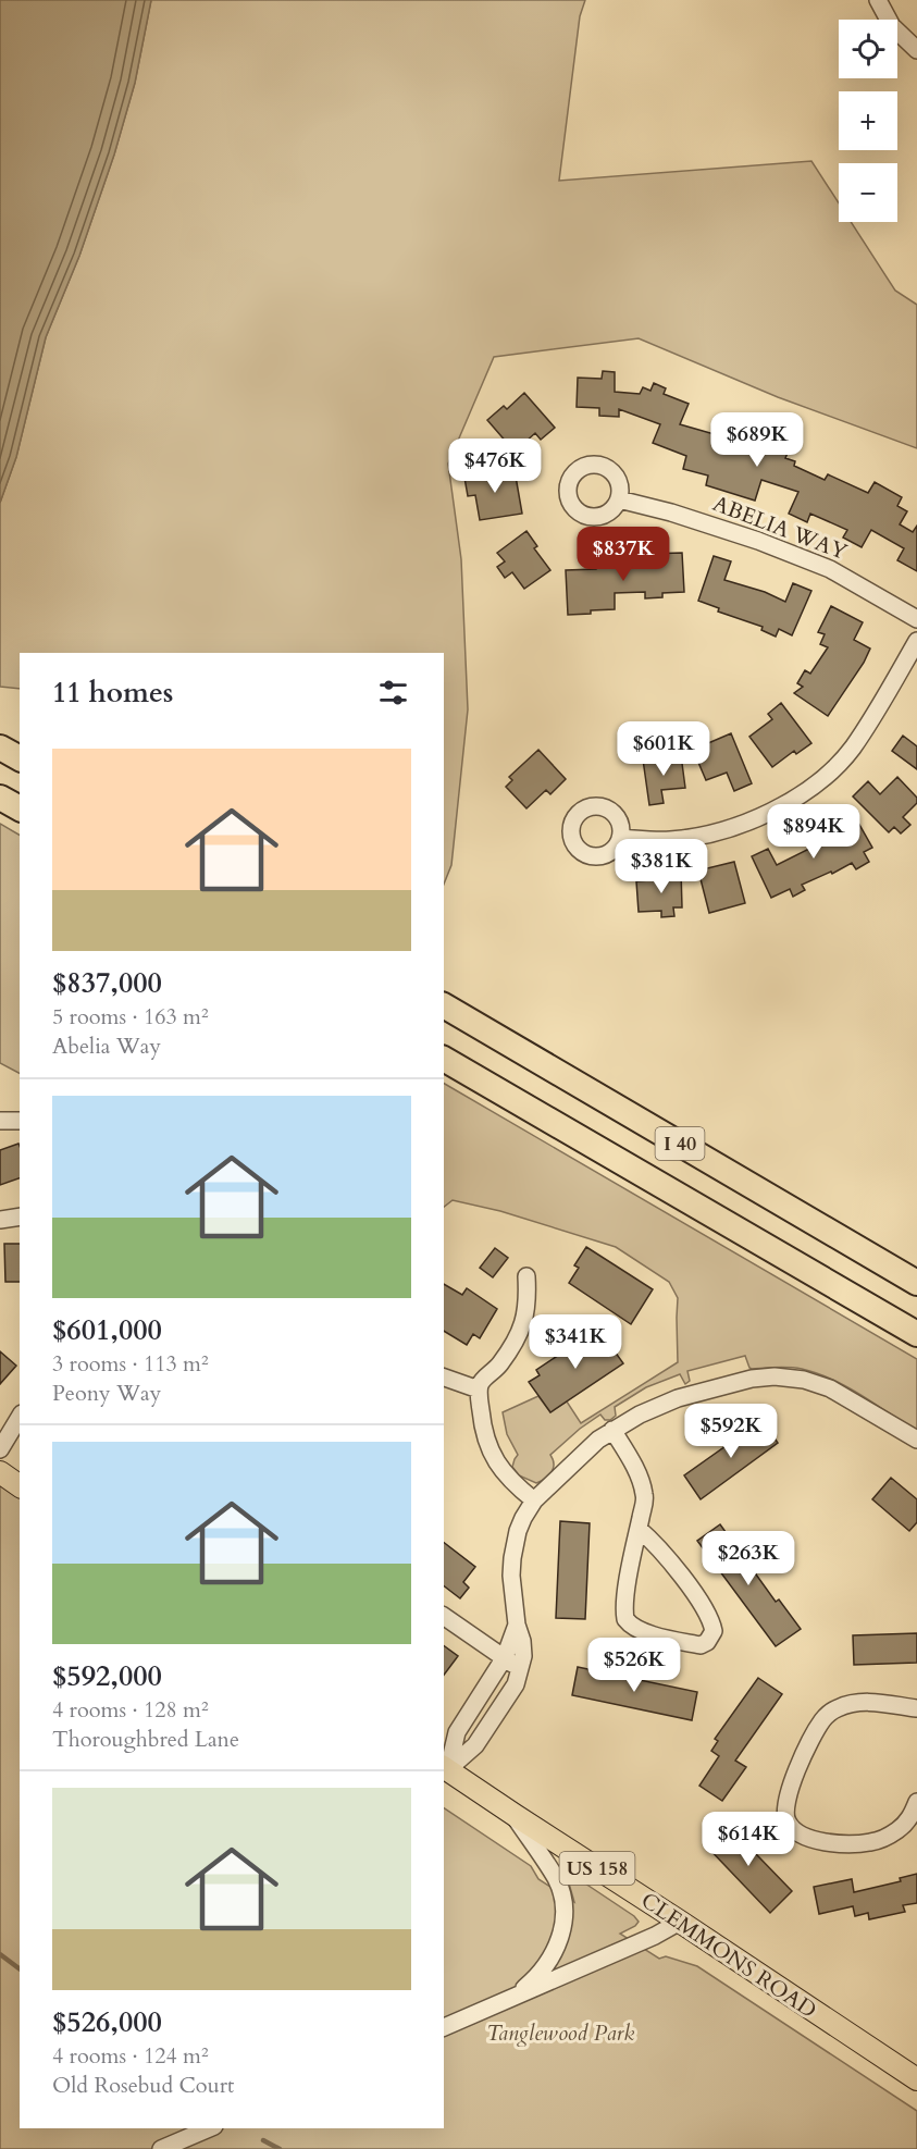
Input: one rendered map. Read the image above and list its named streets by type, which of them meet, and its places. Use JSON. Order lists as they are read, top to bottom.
{
  "streets": {
    "highway": ["I 40"],
    "main road": ["US 158", "CLEMMONS ROAD"],
    "street": ["ABELIA WAY"]
  },
  "parks": ["Tanglewood Park"],
  "page": {
    "map_buttons": ["+", "−"],
    "price": [
      "$689K",
      "$476K",
      "$837K",
      "$601K",
      "$894K",
      "$381K",
      "$341K",
      "$592K",
      "$263K",
      "$526K",
      "$614K"
    ],
    "heading": "11 homes",
    "list": [
      {
        "name": "$837,000",
        "note": "5 rooms · 163 m² · Abelia Way"
      },
      {
        "name": "$601,000",
        "note": "3 rooms · 113 m² · Peony Way"
      },
      {
        "name": "$592,000",
        "note": "4 rooms · 128 m² · Thoroughbred Lane"
      },
      {
        "name": "$526,000",
        "note": "4 rooms · 124 m² · Old Rosebud Court"
      }
    ]
  }
}
